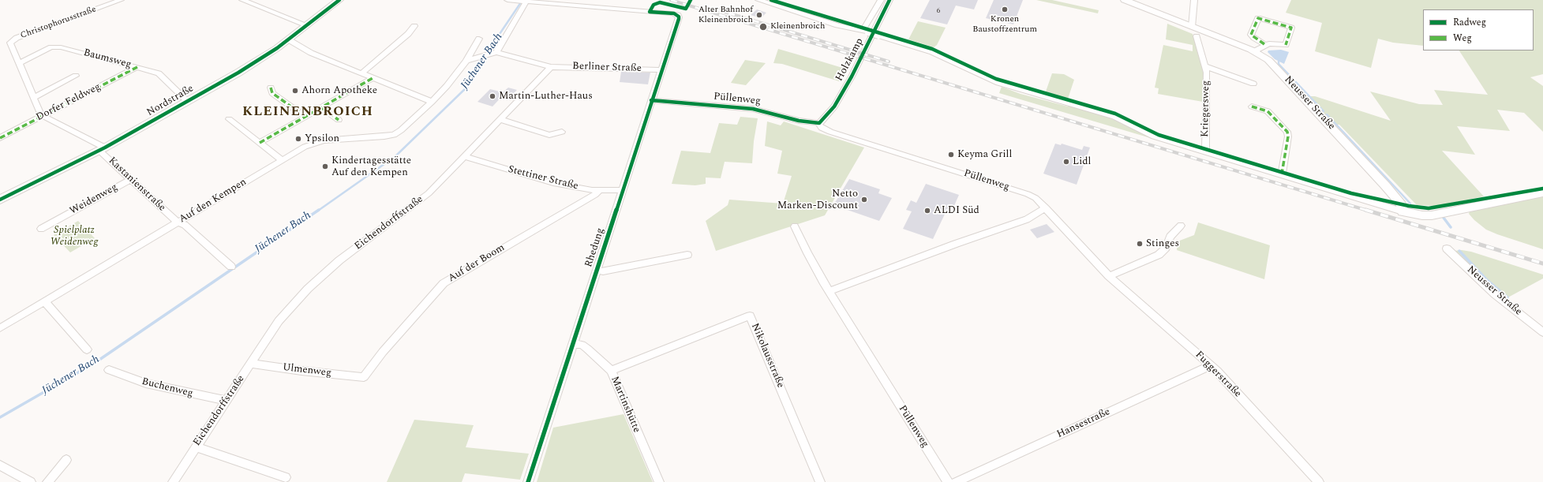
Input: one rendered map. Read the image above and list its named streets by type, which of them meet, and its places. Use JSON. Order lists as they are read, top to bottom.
{
  "streets": {
    "street": [
      "Christophorusstraße",
      "Baumsweg",
      "Holzkamp",
      "Berliner Straße",
      "Püllenweg",
      "Nordstraße",
      "Dorfer Feldweg",
      "Neusser Straße",
      "Kriegersweg",
      "Stettiner Straße",
      "Kastanienstraße",
      "Weidenweg",
      "Auf den Kempen",
      "Eichendorffstraße",
      "Rhedung",
      "Auf der Boom",
      "Nikolausstraße",
      "Ulmenweg",
      "Fuggerstraße",
      "Buchenweg",
      "Martinshütte",
      "Hansestraße"
    ]
  },
  "crossings": [
    ["Christophorusstraße", "Baumsweg"],
    ["Baumsweg", "Nordstraße"],
    ["Baumsweg", "Dorfer Feldweg"],
    ["Holzkamp", "Püllenweg"],
    ["Berliner Straße", "Eichendorffstraße"],
    ["Berliner Straße", "Rhedung"],
    ["Püllenweg", "Rhedung"],
    ["Püllenweg", "Fuggerstraße"],
    ["Nordstraße", "Kastanienstraße"],
    ["Dorfer Feldweg", "Kastanienstraße"],
    ["Stettiner Straße", "Eichendorffstraße"],
    ["Stettiner Straße", "Rhedung"],
    ["Stettiner Straße", "Auf der Boom"],
    ["Kastanienstraße", "Weidenweg"],
    ["Kastanienstraße", "Auf den Kempen"],
    ["Eichendorffstraße", "Ulmenweg"],
    ["Eichendorffstraße", "Buchenweg"],
    ["Rhedung", "Martinshütte"],
    ["Auf der Boom", "Ulmenweg"],
    ["Nikolausstraße", "Martinshütte"],
    ["Fuggerstraße", "Hansestraße"]
  ],
  "districts": ["KLEINENBROICH"],
  "water": ["Jüchener Bach"],
  "parks": ["Spielplatz Weidenweg"],
  "places": [
    "Kronen Baustoffzentrum",
    "Alter Bahnhof Kleinenbroich",
    "Kleinenbroich",
    "Ahorn Apotheke",
    "Martin-Luther-Haus",
    "Ypsilon",
    "Keyma Grill",
    "Lidl",
    "Kindertagesstätte Auf den Kempen",
    "Netto Marken-Discount",
    "ALDI Süd",
    "Stinges"
  ],
  "house_numbers": ["6"],
  "legend": ["Radweg", "Weg"]
}
